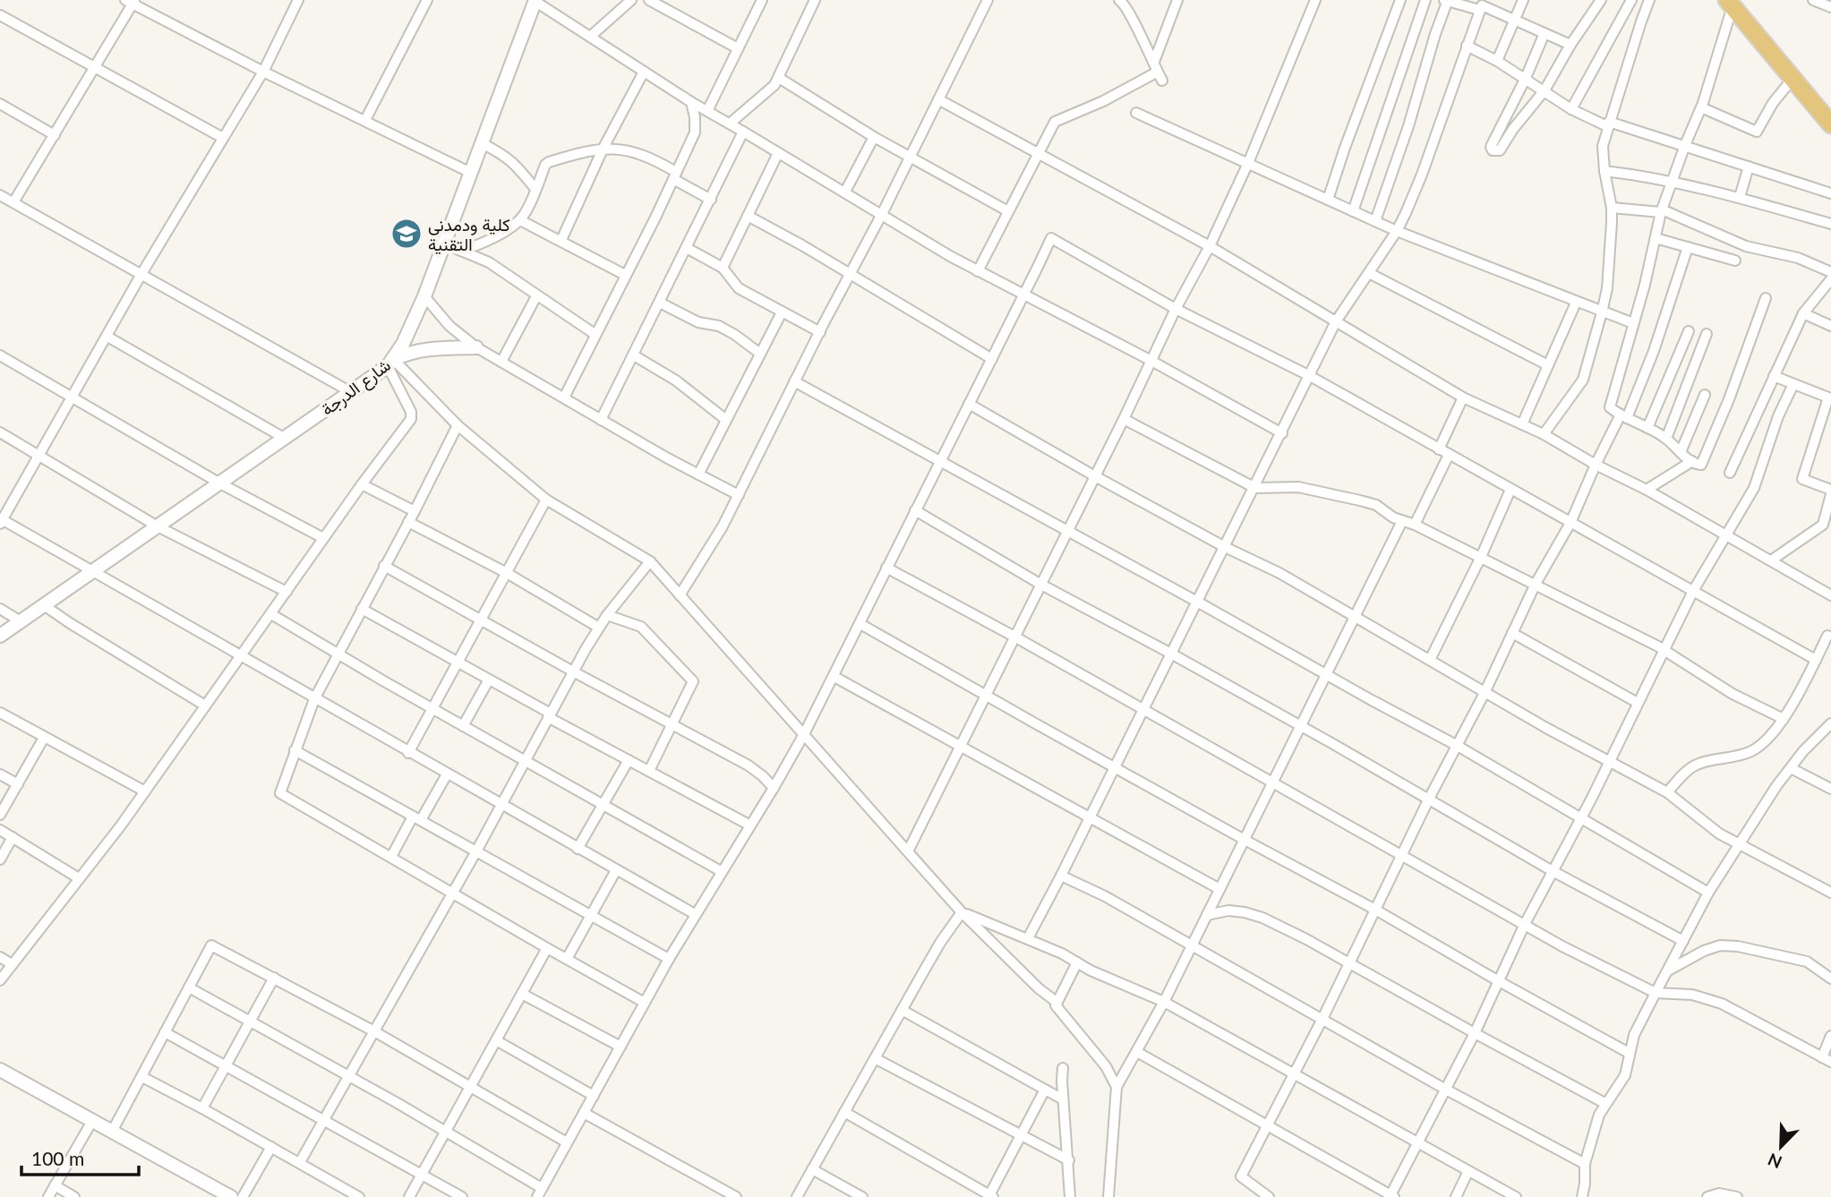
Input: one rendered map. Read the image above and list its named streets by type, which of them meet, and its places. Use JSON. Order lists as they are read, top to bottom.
{
  "streets": {
    "street": ["شارع الدرجة"]
  },
  "places": {
    "school or university": ["كلية ودمدني التقنية"]
  },
  "scale_bar": "100 m",
  "north": "bottom left"
}
